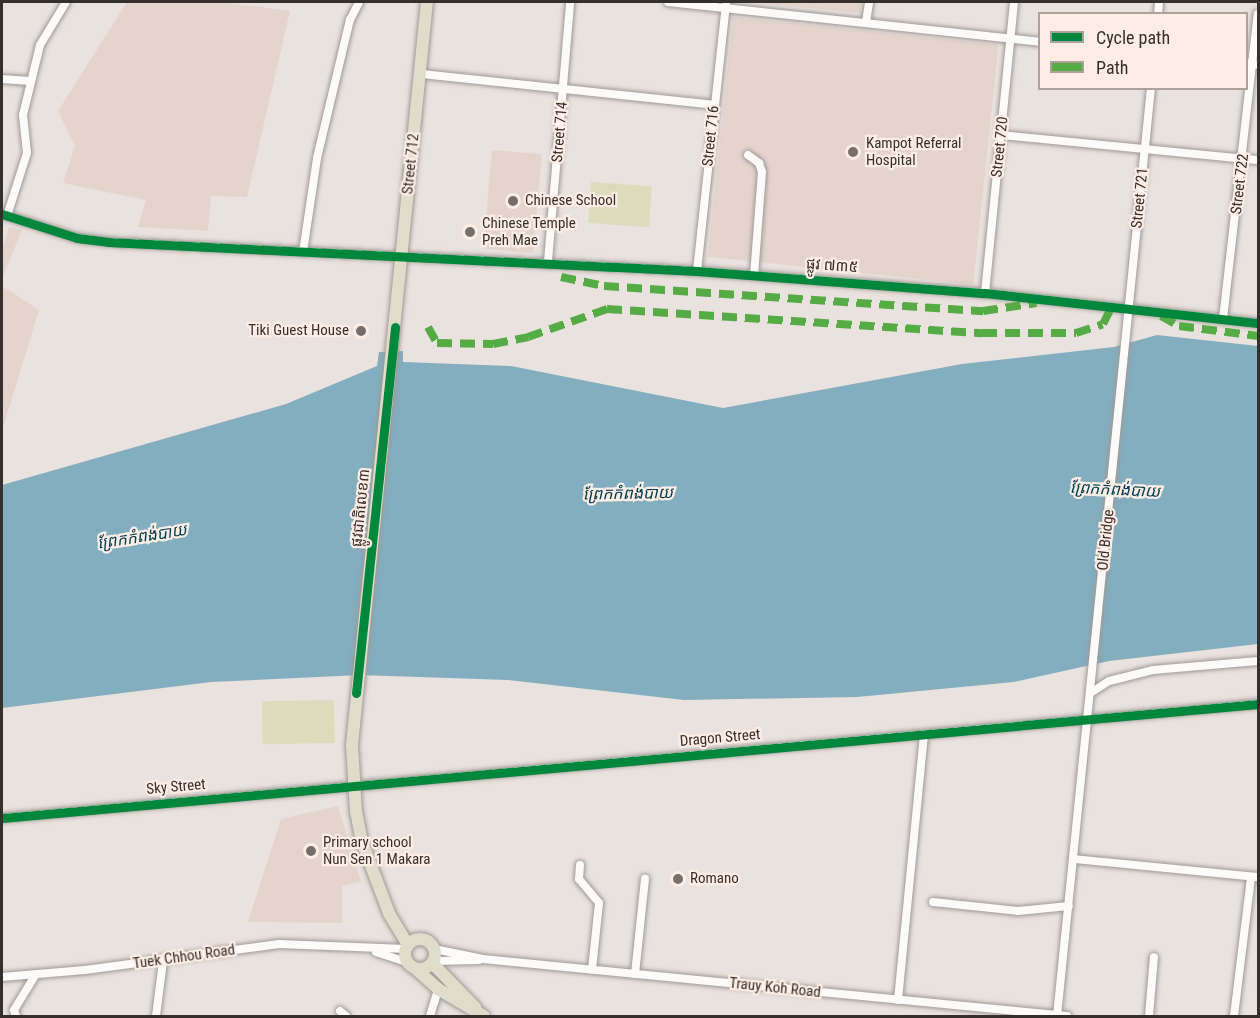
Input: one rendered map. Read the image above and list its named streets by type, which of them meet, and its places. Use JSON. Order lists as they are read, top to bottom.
{
  "streets": {
    "highway": ["Street 712", "ផ្លូវជាតិលេខ៣"],
    "street": [
      "Street 714",
      "Street 716",
      "Street 720",
      "Street 722",
      "Street 721",
      "ផ្លូវ ៧៣៥",
      "Old Bridge",
      "Dragon Street",
      "Sky Street",
      "Tuek Chhou Road",
      "Trauy Koh Road"
    ]
  },
  "crossings": [
    ["Street 714", "ផ្លូវ ៧៣៥"],
    ["Street 716", "ផ្លូវ ៧៣៥"],
    ["Street 720", "ផ្លូវ ៧៣៥"],
    ["Street 712", "ផ្លូវ ៧៣៥"],
    ["Street 712", "ផ្លូវជាតិលេខ៣"],
    ["Street 722", "ផ្លូវ ៧៣៥"],
    ["Street 721", "ផ្លូវ ៧៣៥"],
    ["Street 721", "Old Bridge"],
    ["ផ្លូវជាតិលេខ៣", "Dragon Street"],
    ["ផ្លូវជាតិលេខ៣", "Sky Street"],
    ["ផ្លូវជាតិលេខ៣", "Tuek Chhou Road"],
    ["Old Bridge", "Dragon Street"],
    ["Old Bridge", "Trauy Koh Road"],
    ["Dragon Street", "Sky Street"]
  ],
  "water": ["ព្រែកកំពង់បាយ"],
  "places": [
    "Kampot Referral Hospital",
    "Chinese School",
    "Chinese Temple Preh Mae",
    "Tiki Guest House",
    "Primary school Nun Sen 1 Makara",
    "Romano"
  ],
  "legend": ["Cycle path", "Path"]
}
